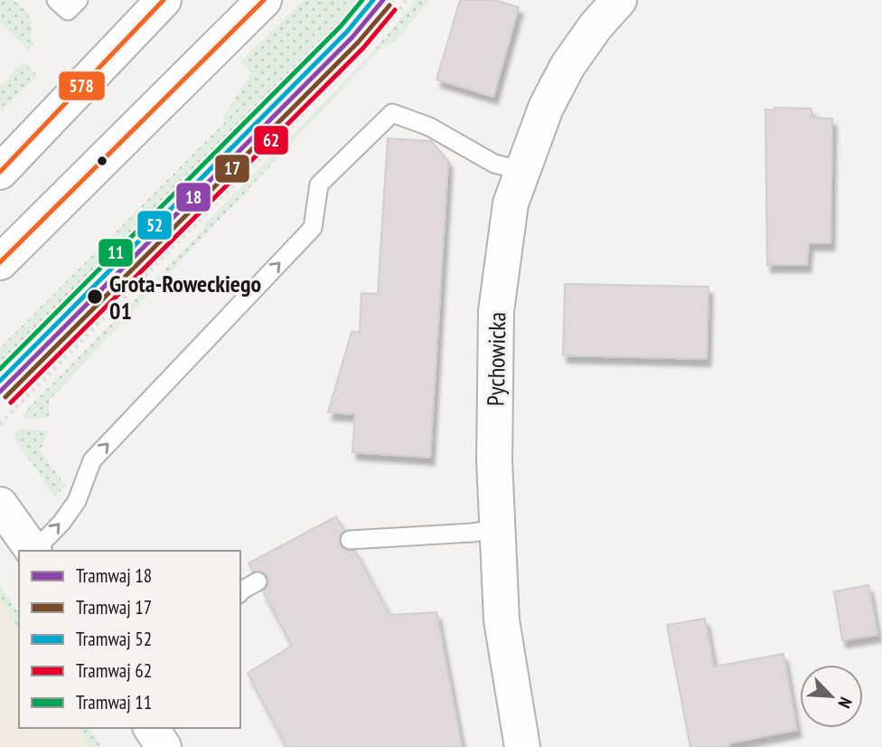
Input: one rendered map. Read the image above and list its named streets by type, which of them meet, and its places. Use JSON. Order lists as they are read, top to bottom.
{
  "streets": {
    "street": ["Pychowicka"]
  },
  "places": ["Grota-Roweckiego 01"],
  "lines": [
    "tram line 18",
    "tram line 52",
    "tram line 11",
    "transit line 578",
    "tram line 17",
    "tram line 62"
  ],
  "legend": [
    "Tramwaj 18",
    "Tramwaj 17",
    "Tramwaj 52",
    "Tramwaj 62",
    "Tramwaj 11"
  ],
  "north": "bottom right"
}
